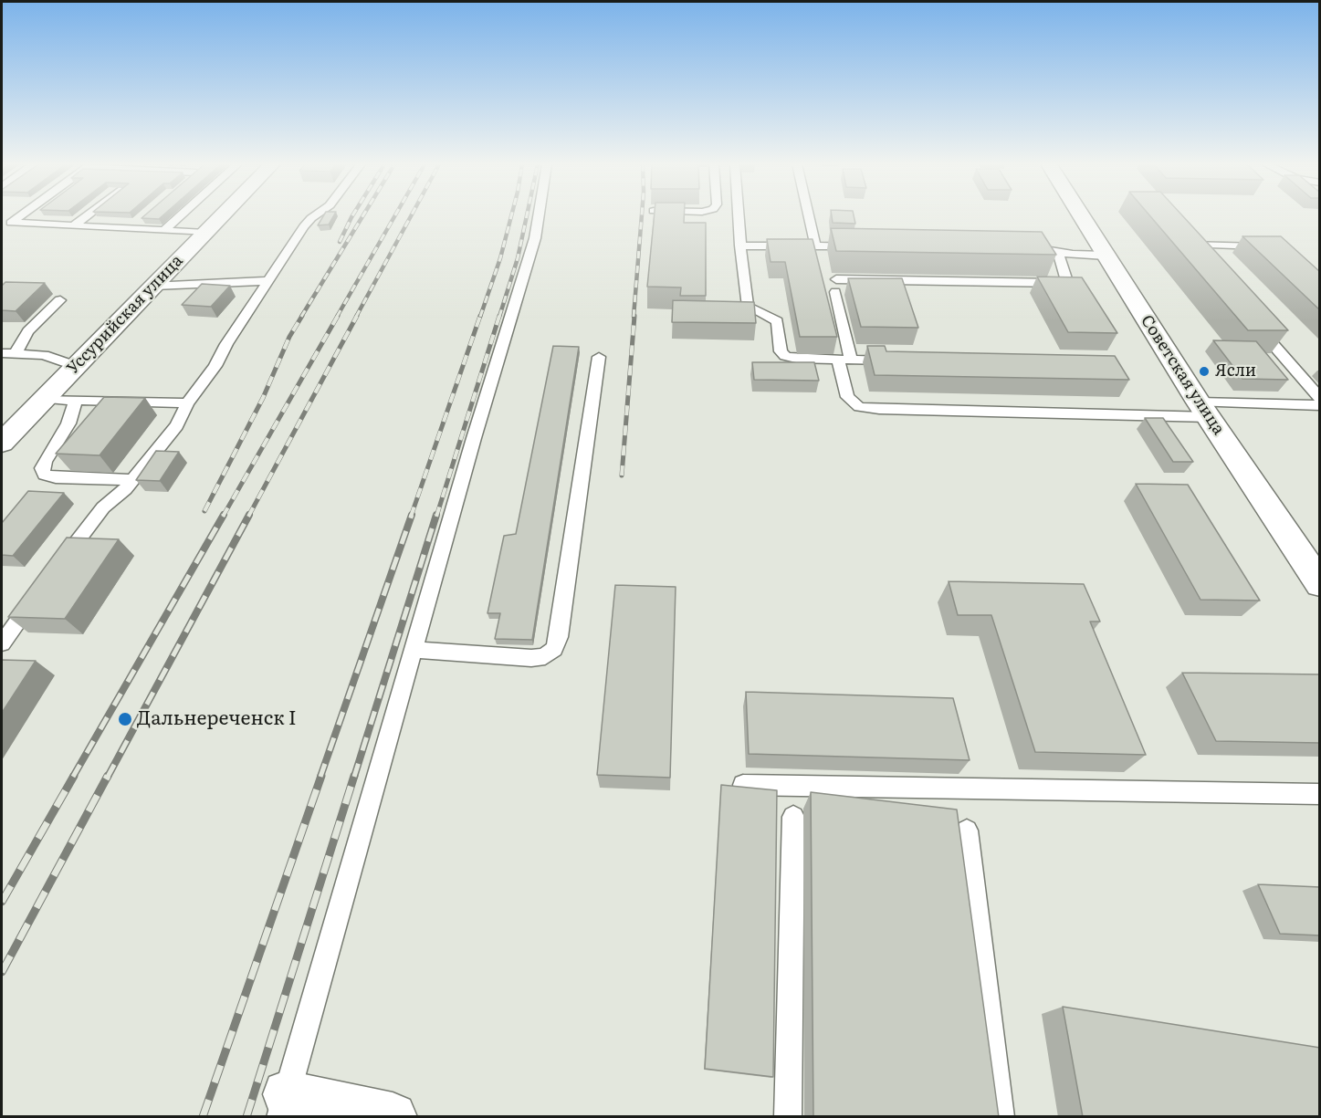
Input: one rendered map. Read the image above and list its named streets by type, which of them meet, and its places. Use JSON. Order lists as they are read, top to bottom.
{
  "streets": {
    "main road": ["Уссурийская улица", "Советская улица"]
  },
  "places": ["Ясли", "Дальнереченск I"]
}
